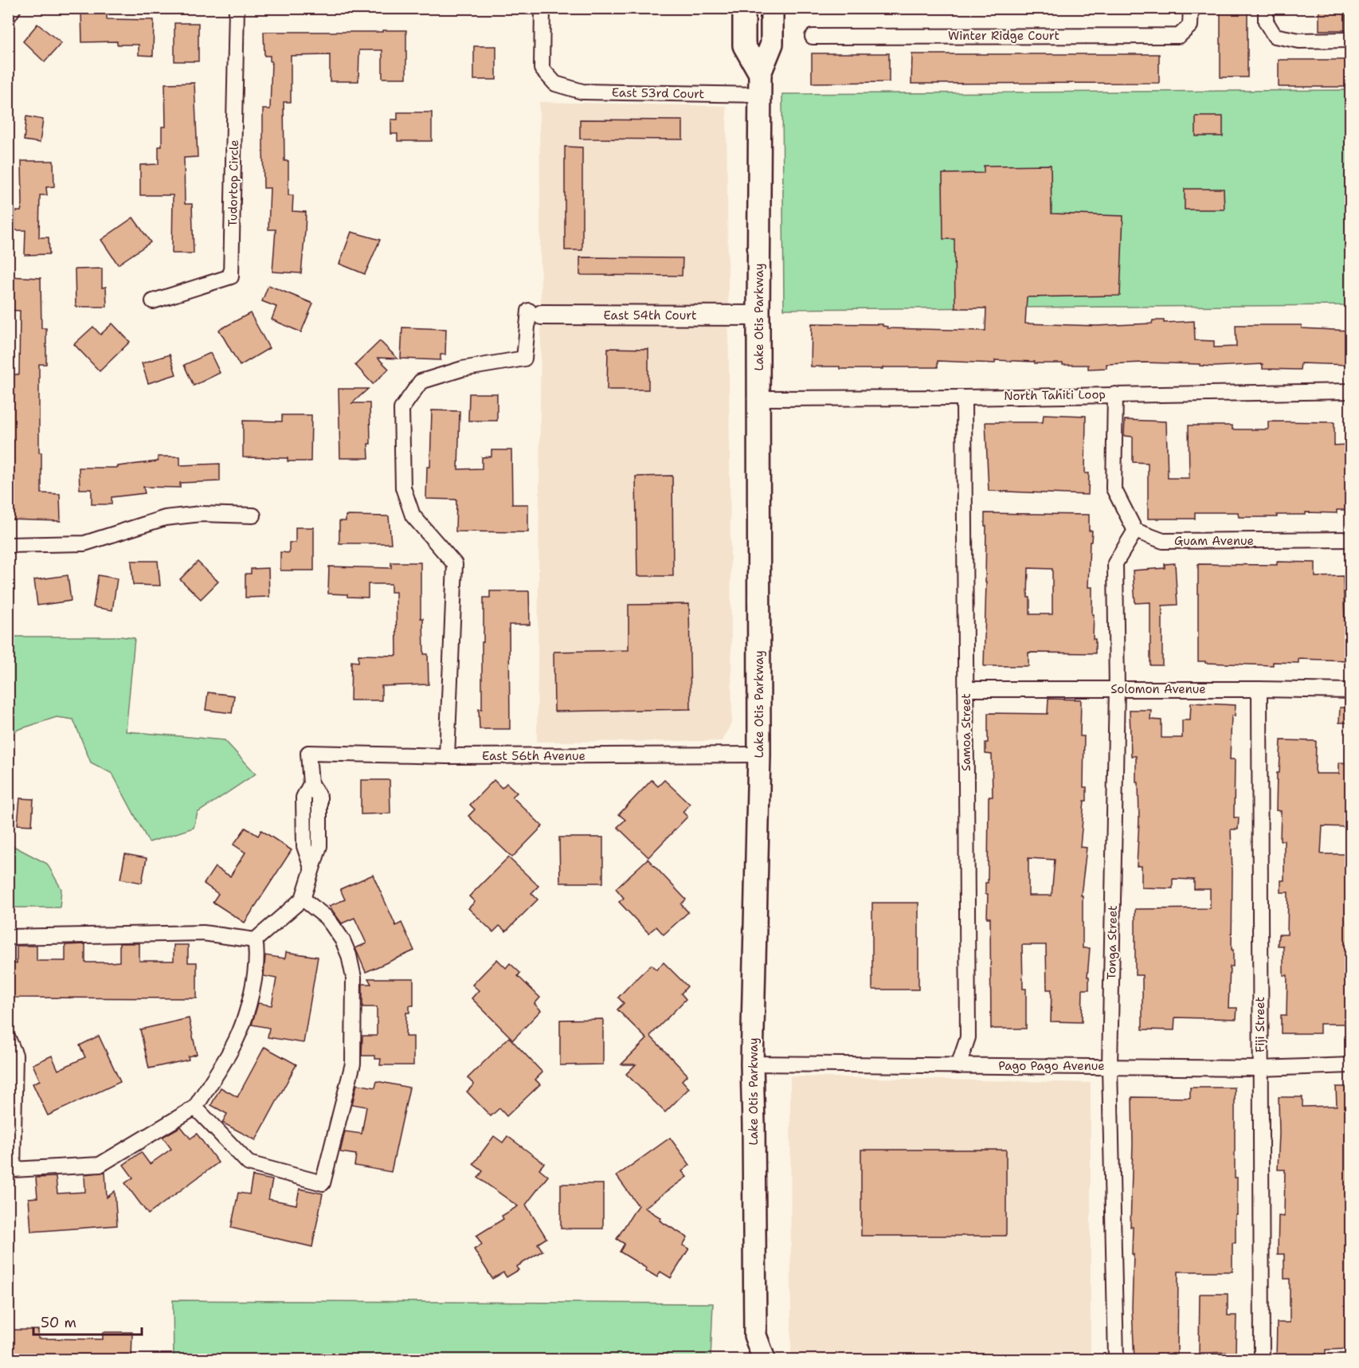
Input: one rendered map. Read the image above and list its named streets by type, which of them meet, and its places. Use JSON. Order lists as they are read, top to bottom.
{
  "streets": {
    "main road": ["Lake Otis Parkway"],
    "street": [
      "Winter Ridge Court",
      "East 53rd Court",
      "Tudortop Circle",
      "East 54th Court",
      "North Tahiti Loop",
      "Guam Avenue",
      "Solomon Avenue",
      "Samoa Street",
      "East 56th Avenue",
      "Tonga Street",
      "Fiji Street",
      "Pago Pago Avenue"
    ]
  },
  "crossings": [
    ["East 53rd Court", "Lake Otis Parkway"],
    ["East 54th Court", "Lake Otis Parkway"],
    ["Lake Otis Parkway", "North Tahiti Loop"],
    ["Lake Otis Parkway", "East 56th Avenue"],
    ["Lake Otis Parkway", "Pago Pago Avenue"],
    ["North Tahiti Loop", "Samoa Street"],
    ["Guam Avenue", "Tonga Street"],
    ["Solomon Avenue", "Samoa Street"],
    ["Solomon Avenue", "Tonga Street"],
    ["Solomon Avenue", "Fiji Street"],
    ["Samoa Street", "Pago Pago Avenue"],
    ["Tonga Street", "Pago Pago Avenue"],
    ["Fiji Street", "Pago Pago Avenue"]
  ],
  "scale_bar": "50 m"
}
